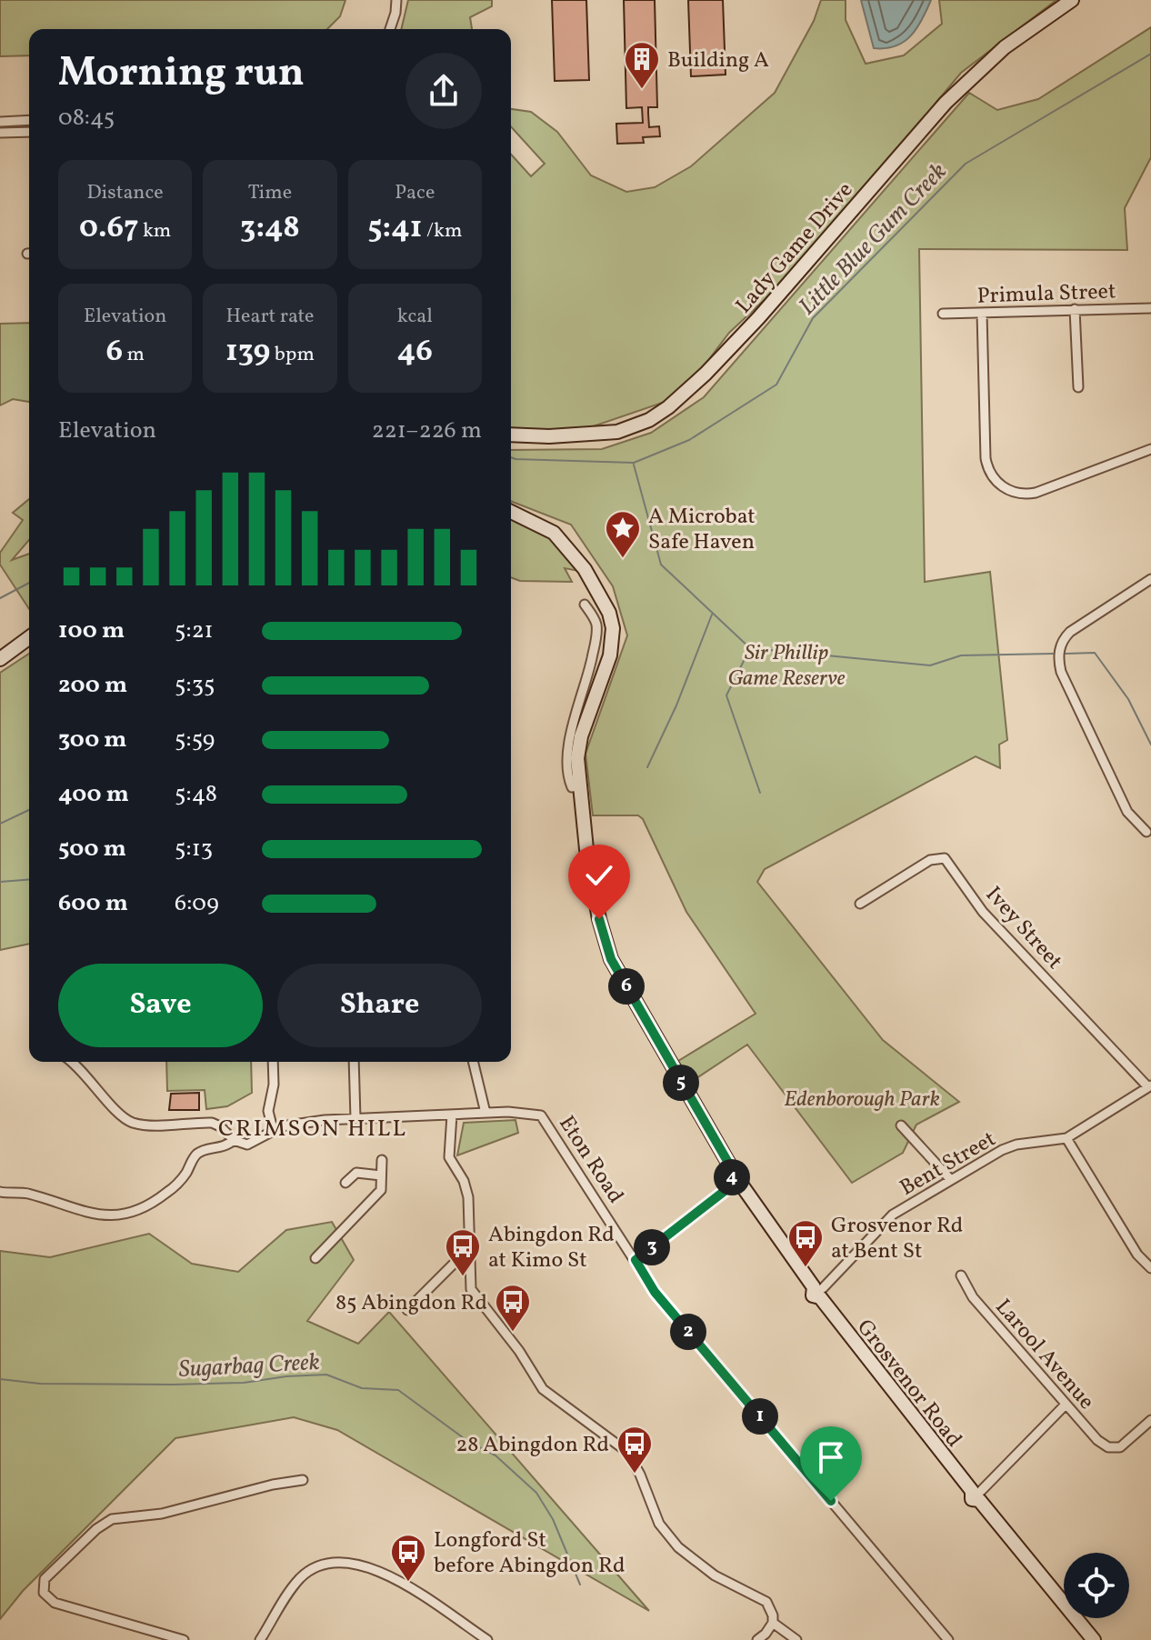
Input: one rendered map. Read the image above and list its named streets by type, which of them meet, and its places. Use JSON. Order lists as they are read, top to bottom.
{
  "streets": {
    "street": [
      "Lady Game Drive",
      "Primula Street",
      "Ivey Street",
      "Eton Road",
      "Bent Street",
      "Larool Avenue",
      "Grosvenor Road"
    ]
  },
  "crossings": [
    ["Ivey Street", "Bent Street"],
    ["Bent Street", "Grosvenor Road"]
  ],
  "districts": ["CRIMSON HILL"],
  "water": ["Little Blue Gum Creek", "Sugarbag Creek"],
  "parks": ["Sir Phillip Game Reserve", "Edenborough Park"],
  "places": {
    "building": ["Building A"],
    "place": ["A Microbat Safe Haven"],
    "bus stop": [
      "Grosvenor Rd at Bent St",
      "Abingdon Rd at Kimo St",
      "85 Abingdon Rd",
      "28 Abingdon Rd",
      "Longford St before Abingdon Rd"
    ]
  },
  "page": {
    "heading": ["Morning run", "08:45"],
    "stats": [
      ["Distance", "0.67 km"],
      ["Time", "3:48"],
      ["Pace", "5:41 /km"],
      ["Elevation", "6 m"],
      ["Heart rate", "139 bpm"],
      ["kcal", "46"]
    ],
    "chart": ["Elevation", "221–226 m"],
    "list": [
      {
        "name": "100 m",
        "note": "5:21"
      },
      {
        "name": "200 m",
        "note": "5:35"
      },
      {
        "name": "300 m",
        "note": "5:59"
      },
      {
        "name": "400 m",
        "note": "5:48"
      },
      {
        "name": "500 m",
        "note": "5:13"
      },
      {
        "name": "600 m",
        "note": "6:09"
      }
    ],
    "buttons": ["Save", "Share"],
    "pins": [
      "6",
      "5",
      "4",
      "3",
      "2",
      "1"
    ]
  }
}
